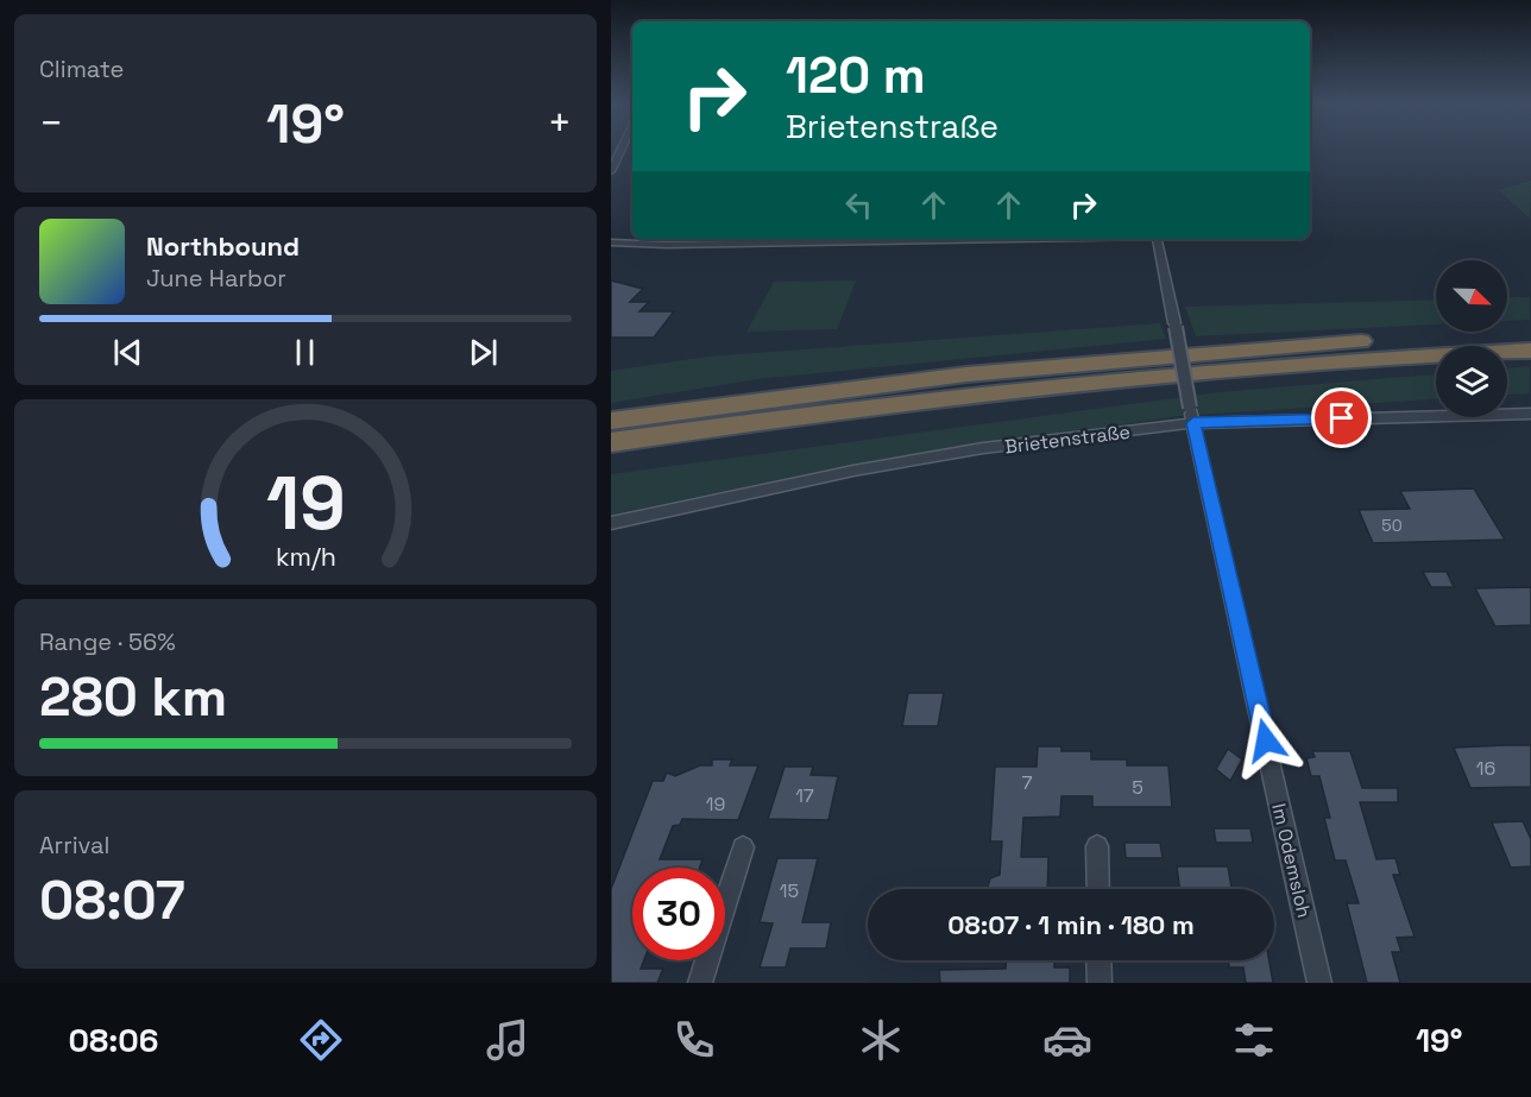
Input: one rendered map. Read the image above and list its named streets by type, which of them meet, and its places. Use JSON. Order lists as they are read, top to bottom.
{
  "streets": {
    "street": ["Brietenstraße", "Im Odemsloh"]
  },
  "crossings": [
    ["Brietenstraße", "Im Odemsloh"]
  ],
  "house_numbers": [
    "50",
    "16",
    "7",
    "5",
    "17",
    "19",
    "15"
  ],
  "north": "bottom right",
  "page": {
    "tile": [
      "Climate",
      ["Range · 56%", "280 km"],
      ["Arrival", "08:07"]
    ],
    "turn": ["120 m", "Brietenstraße"],
    "heat": ["−", "19°", "+"],
    "song": ["Northbound", "June Harbor"],
    "limit": "30",
    "trip": "08:07 · 1 min · 180 m",
    "tabs": ["08:06", "19°"],
    "gauge": ["19", "km/h"]
  }
}
